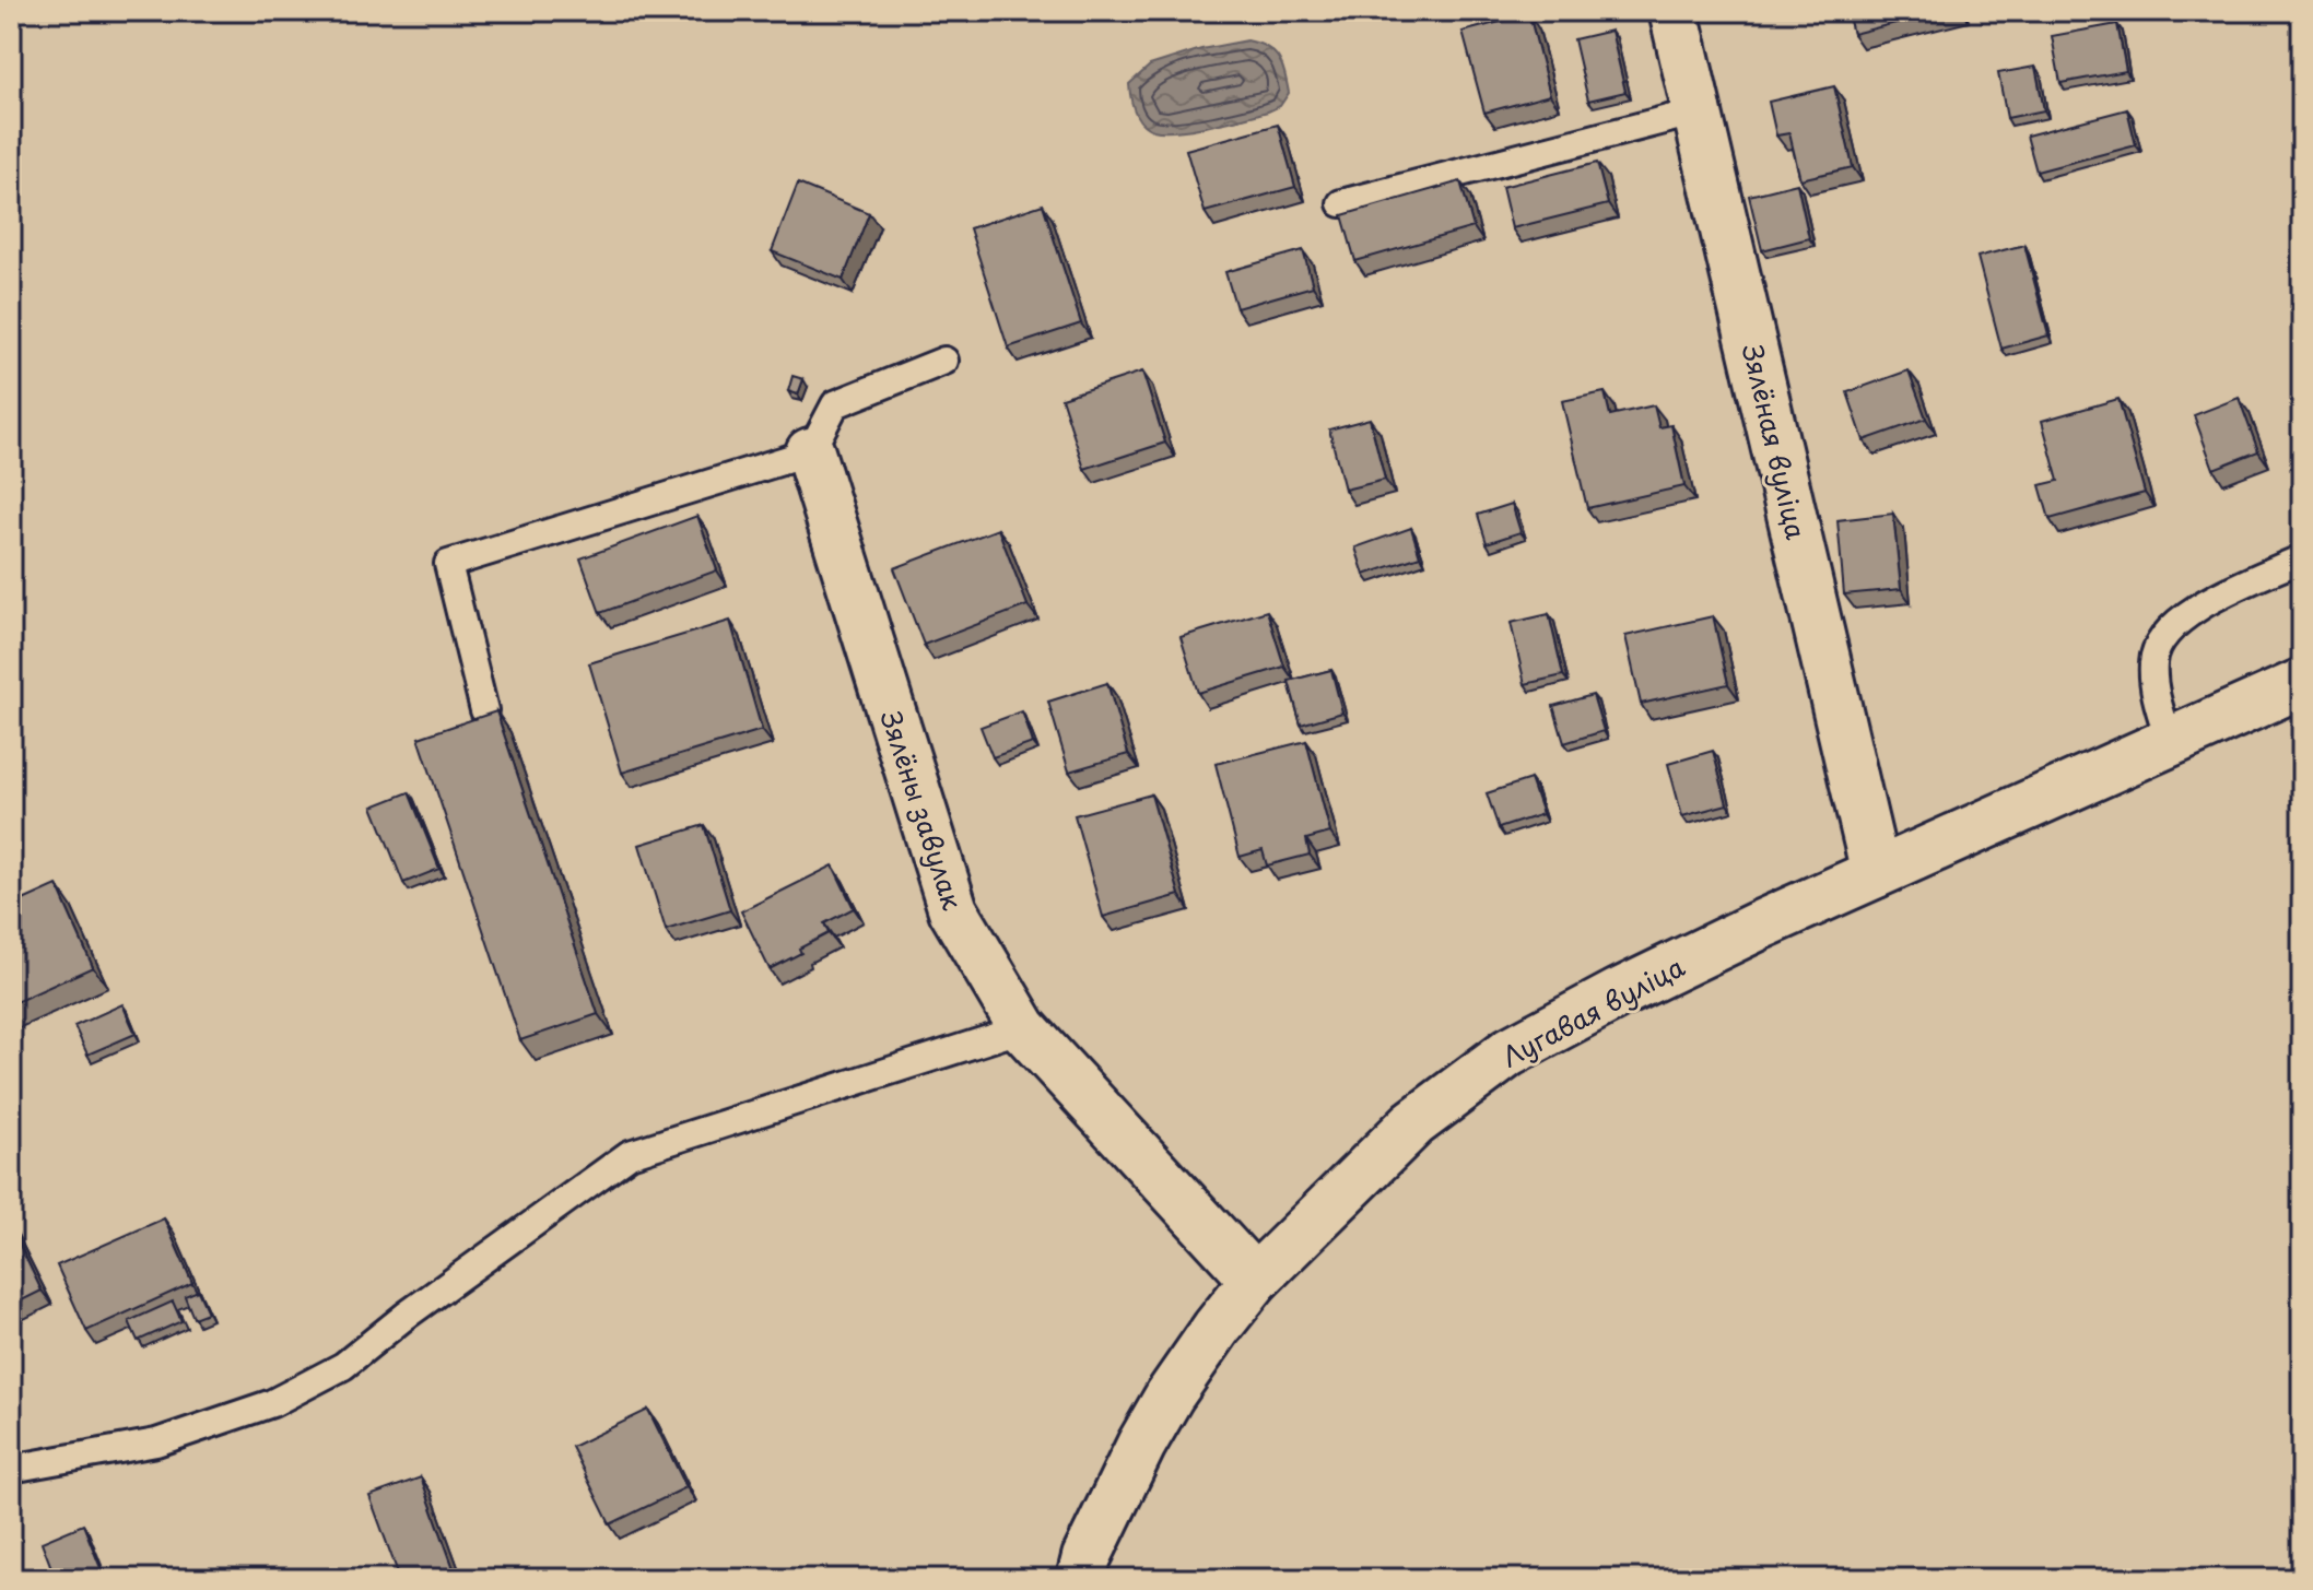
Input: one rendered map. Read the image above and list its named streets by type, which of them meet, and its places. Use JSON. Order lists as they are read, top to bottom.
{
  "streets": {
    "street": ["Зялёная вуліца", "Зялёны завулак", "Лугавая вуліца"]
  },
  "crossings": [
    ["Зялёная вуліца", "Лугавая вуліца"],
    ["Зялёны завулак", "Лугавая вуліца"]
  ]
}
